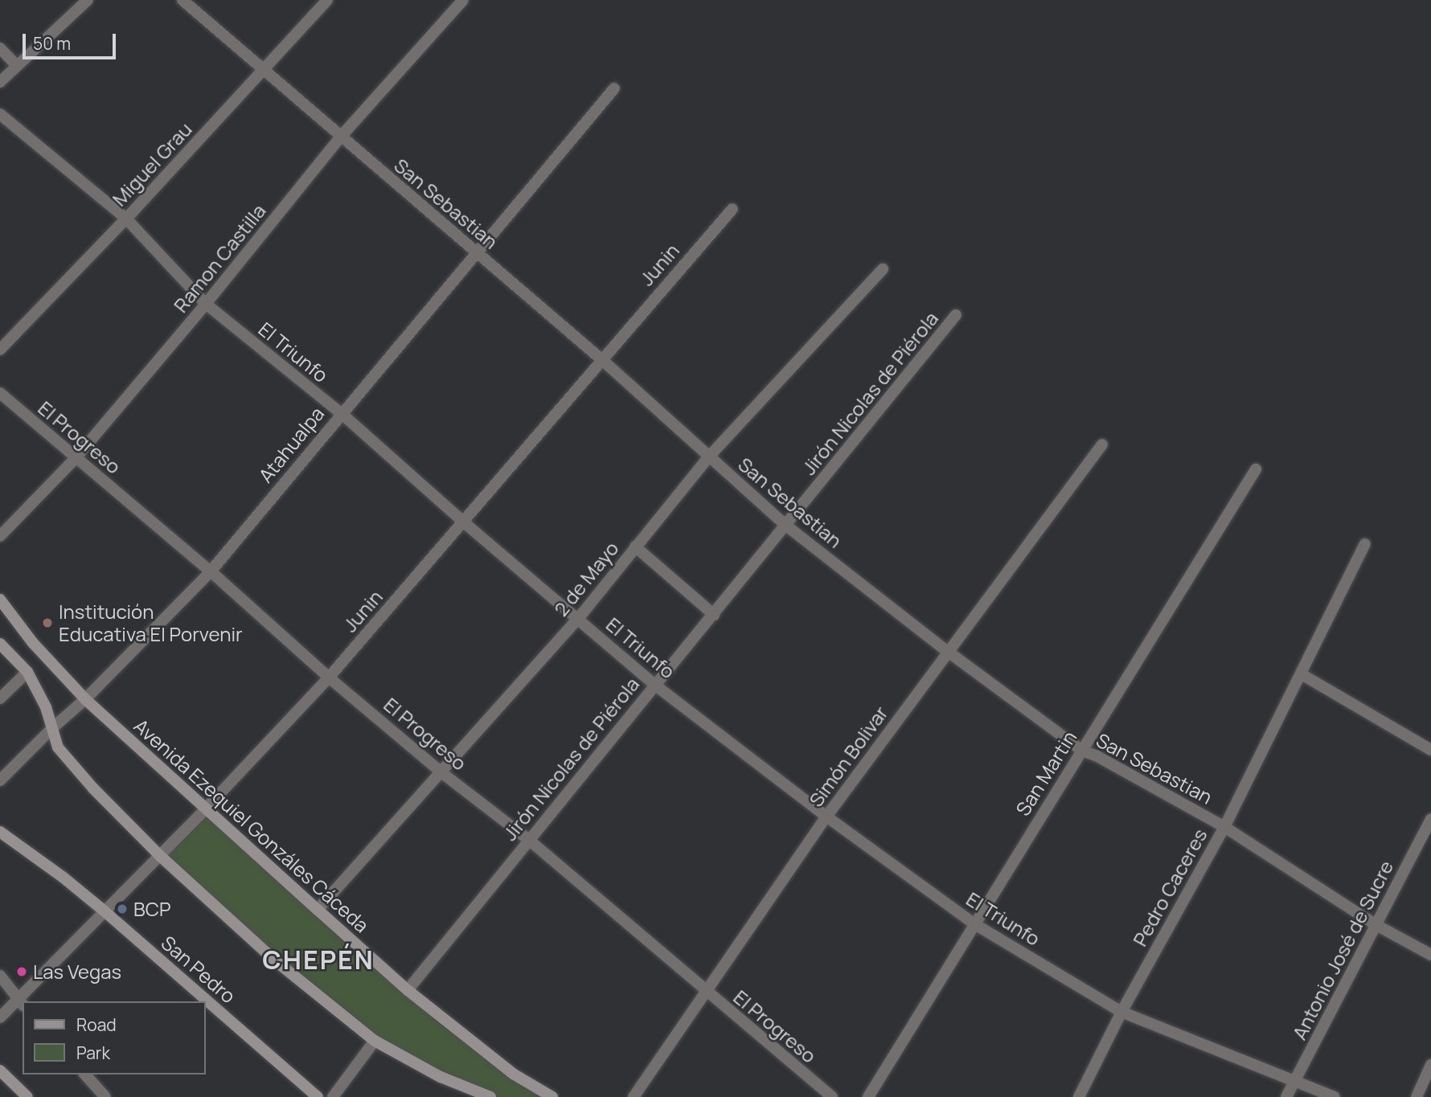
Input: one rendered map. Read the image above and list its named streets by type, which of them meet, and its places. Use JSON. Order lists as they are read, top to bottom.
{
  "streets": {
    "main road": ["Avenida Ezequiel Gonzáles Cáceda", "San Pedro"],
    "street": [
      "Miguel Grau",
      "San Sebastian",
      "Ramon Castilla",
      "Junin",
      "El Triunfo",
      "Jirón Nicolas de Piérola",
      "El Progreso",
      "Atahualpa",
      "2 de Mayo",
      "Simón Bolivar",
      "San Martin",
      "Pedro Caceres",
      "Antonio José de Sucre"
    ]
  },
  "crossings": [
    ["Miguel Grau", "San Sebastian"],
    ["Miguel Grau", "El Triunfo"],
    ["San Sebastian", "Ramon Castilla"],
    ["San Sebastian", "Junin"],
    ["San Sebastian", "Jirón Nicolas de Piérola"],
    ["San Sebastian", "Atahualpa"],
    ["San Sebastian", "2 de Mayo"],
    ["San Sebastian", "Simón Bolivar"],
    ["San Sebastian", "San Martin"],
    ["San Sebastian", "Pedro Caceres"],
    ["San Sebastian", "Antonio José de Sucre"],
    ["Ramon Castilla", "El Triunfo"],
    ["Ramon Castilla", "El Progreso"],
    ["Junin", "El Triunfo"],
    ["Junin", "El Progreso"],
    ["Junin", "Avenida Ezequiel Gonzáles Cáceda"],
    ["Junin", "San Pedro"],
    ["El Triunfo", "Jirón Nicolas de Piérola"],
    ["El Triunfo", "Atahualpa"],
    ["El Triunfo", "2 de Mayo"],
    ["El Triunfo", "Simón Bolivar"],
    ["El Triunfo", "San Martin"],
    ["El Triunfo", "Pedro Caceres"],
    ["El Triunfo", "Antonio José de Sucre"],
    ["Jirón Nicolas de Piérola", "El Progreso"],
    ["Jirón Nicolas de Piérola", "Avenida Ezequiel Gonzáles Cáceda"],
    ["El Progreso", "Atahualpa"],
    ["El Progreso", "2 de Mayo"],
    ["El Progreso", "Simón Bolivar"],
    ["Atahualpa", "Avenida Ezequiel Gonzáles Cáceda"],
    ["2 de Mayo", "Avenida Ezequiel Gonzáles Cáceda"]
  ],
  "districts": ["CHEPÉN"],
  "places": ["Institución Educativa El Porvenir", "BCP", "Las Vegas"],
  "legend": ["Road", "Park"],
  "scale_bar": "50 m"
}
